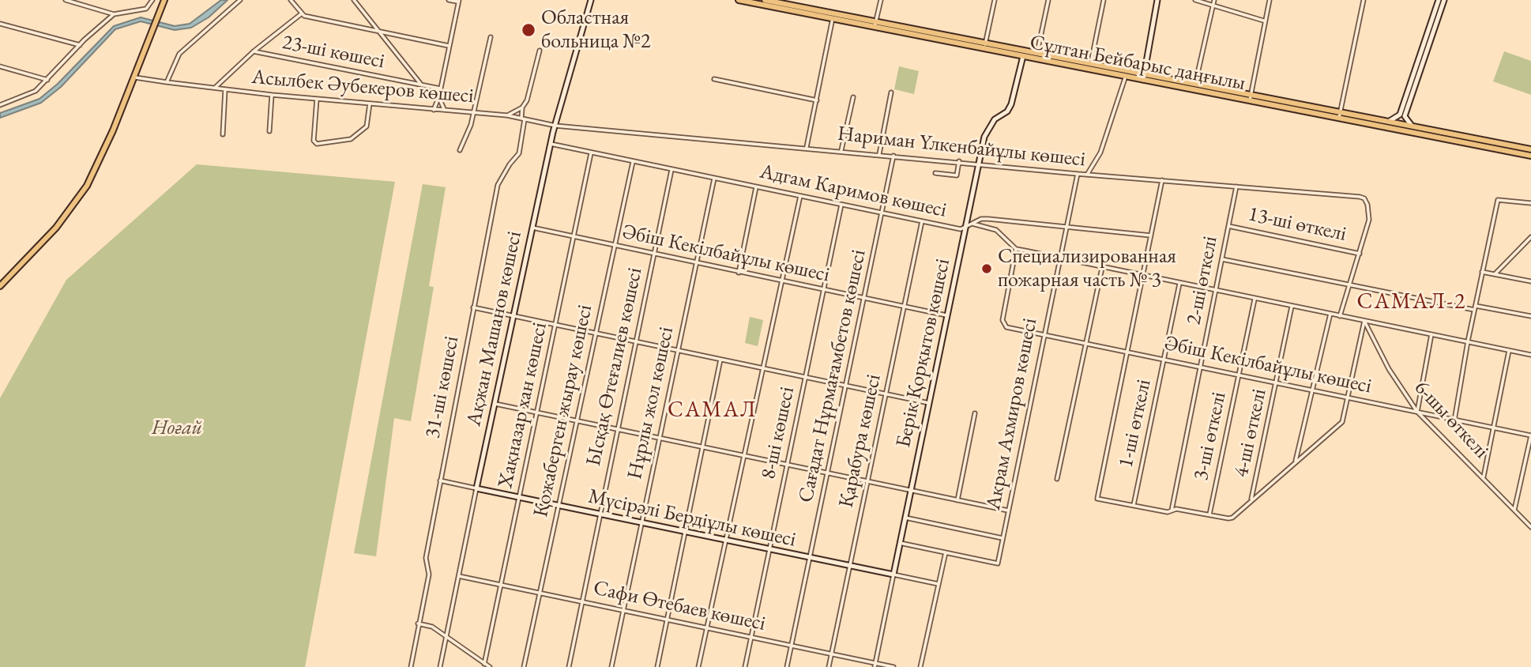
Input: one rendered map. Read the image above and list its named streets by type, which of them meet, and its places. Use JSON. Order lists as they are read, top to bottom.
{
  "streets": {
    "main road": ["Сұлтан Бейбарыс даңғылы"],
    "street": [
      "23-ші көшесі",
      "Асылбек Әубекеров көшесі",
      "Нариман Үлкенбайұлы көшесі",
      "Адгам Каримов көшесі",
      "13-ші өткелі",
      "Әбіш Кекілбайұлы көшесі",
      "2-ші өткелі",
      "Ақжан Машанов көшесі",
      "Берік Қорқытов көшесі",
      "Ысқақ Өтеғалиев көшесі",
      "Сағадат Нұрмағамбетов көшесі",
      "31-ші көшесі",
      "Нұрлы жол көшесі",
      "Хақназар хан көшесі",
      "Қожаберген жырау көшесі",
      "Акрам Ахмиров көшесі",
      "6-шы өткелі",
      "1-ші өткелі",
      "8-шi көшесi",
      "4-ші өткелі",
      "3-ші өткелі",
      "Қарабура көшесі",
      "Мүсірәлі Бердіұлы көшесі",
      "Сафи Өтебаев көшесі"
    ]
  },
  "crossings": [
    ["Сұлтан Бейбарыс даңғылы", "Берік Қорқытов көшесі"],
    ["Асылбек Әубекеров көшесі", "Нариман Үлкенбайұлы көшесі"],
    ["Асылбек Әубекеров көшесі", "Ақжан Машанов көшесі"],
    ["Асылбек Әубекеров көшесі", "31-ші көшесі"],
    ["Нариман Үлкенбайұлы көшесі", "13-ші өткелі"],
    ["Нариман Үлкенбайұлы көшесі", "2-ші өткелі"],
    ["Нариман Үлкенбайұлы көшесі", "Ақжан Машанов көшесі"],
    ["Нариман Үлкенбайұлы көшесі", "Берік Қорқытов көшесі"],
    ["Нариман Үлкенбайұлы көшесі", "Сағадат Нұрмағамбетов көшесі"],
    ["Нариман Үлкенбайұлы көшесі", "Акрам Ахмиров көшесі"],
    ["Адгам Каримов көшесі", "Ақжан Машанов көшесі"],
    ["Адгам Каримов көшесі", "Берік Қорқытов көшесі"],
    ["Адгам Каримов көшесі", "Ысқақ Өтеғалиев көшесі"],
    ["Адгам Каримов көшесі", "Сағадат Нұрмағамбетов көшесі"],
    ["Адгам Каримов көшесі", "Нұрлы жол көшесі"],
    ["Адгам Каримов көшесі", "Хақназар хан көшесі"],
    ["Адгам Каримов көшесі", "Қожаберген жырау көшесі"],
    ["Адгам Каримов көшесі", "Акрам Ахмиров көшесі"],
    ["Адгам Каримов көшесі", "8-шi көшесi"],
    ["Адгам Каримов көшесі", "Қарабура көшесі"],
    ["13-ші өткелі", "2-ші өткелі"],
    ["Әбіш Кекілбайұлы көшесі", "2-ші өткелі"],
    ["Әбіш Кекілбайұлы көшесі", "Ақжан Машанов көшесі"],
    ["Әбіш Кекілбайұлы көшесі", "Берік Қорқытов көшесі"],
    ["Әбіш Кекілбайұлы көшесі", "Ысқақ Өтеғалиев көшесі"],
    ["Әбіш Кекілбайұлы көшесі", "Сағадат Нұрмағамбетов көшесі"],
    ["Әбіш Кекілбайұлы көшесі", "Нұрлы жол көшесі"],
    ["Әбіш Кекілбайұлы көшесі", "Хақназар хан көшесі"],
    ["Әбіш Кекілбайұлы көшесі", "Қожаберген жырау көшесі"],
    ["Әбіш Кекілбайұлы көшесі", "Акрам Ахмиров көшесі"],
    ["Әбіш Кекілбайұлы көшесі", "6-шы өткелі"],
    ["Әбіш Кекілбайұлы көшесі", "1-ші өткелі"],
    ["Әбіш Кекілбайұлы көшесі", "8-шi көшесi"],
    ["Әбіш Кекілбайұлы көшесі", "4-ші өткелі"],
    ["Әбіш Кекілбайұлы көшесі", "3-ші өткелі"],
    ["Әбіш Кекілбайұлы көшесі", "Қарабура көшесі"],
    ["Ақжан Машанов көшесі", "Мүсірәлі Бердіұлы көшесі"],
    ["Ақжан Машанов көшесі", "Сафи Өтебаев көшесі"],
    ["Берік Қорқытов көшесі", "Мүсірәлі Бердіұлы көшесі"],
    ["Берік Қорқытов көшесі", "Сафи Өтебаев көшесі"],
    ["Ысқақ Өтеғалиев көшесі", "Мүсірәлі Бердіұлы көшесі"],
    ["Ысқақ Өтеғалиев көшесі", "Сафи Өтебаев көшесі"],
    ["Сағадат Нұрмағамбетов көшесі", "Мүсірәлі Бердіұлы көшесі"],
    ["Сағадат Нұрмағамбетов көшесі", "Сафи Өтебаев көшесі"],
    ["31-ші көшесі", "Мүсірәлі Бердіұлы көшесі"],
    ["Нұрлы жол көшесі", "Мүсірәлі Бердіұлы көшесі"],
    ["Нұрлы жол көшесі", "Сафи Өтебаев көшесі"],
    ["Хақназар хан көшесі", "Мүсірәлі Бердіұлы көшесі"],
    ["Хақназар хан көшесі", "Сафи Өтебаев көшесі"],
    ["Қожаберген жырау көшесі", "Мүсірәлі Бердіұлы көшесі"],
    ["Қожаберген жырау көшесі", "Сафи Өтебаев көшесі"],
    ["8-шi көшесi", "Мүсірәлі Бердіұлы көшесі"],
    ["8-шi көшесi", "Сафи Өтебаев көшесі"],
    ["Қарабура көшесі", "Мүсірәлі Бердіұлы көшесі"],
    ["Қарабура көшесі", "Сафи Өтебаев көшесі"]
  ],
  "districts": ["САМАЛ-2", "САМАЛ"],
  "parks": ["Ноғай"],
  "places": ["Областная больница №2", "Специализированная пожарная часть № 3"]
}
